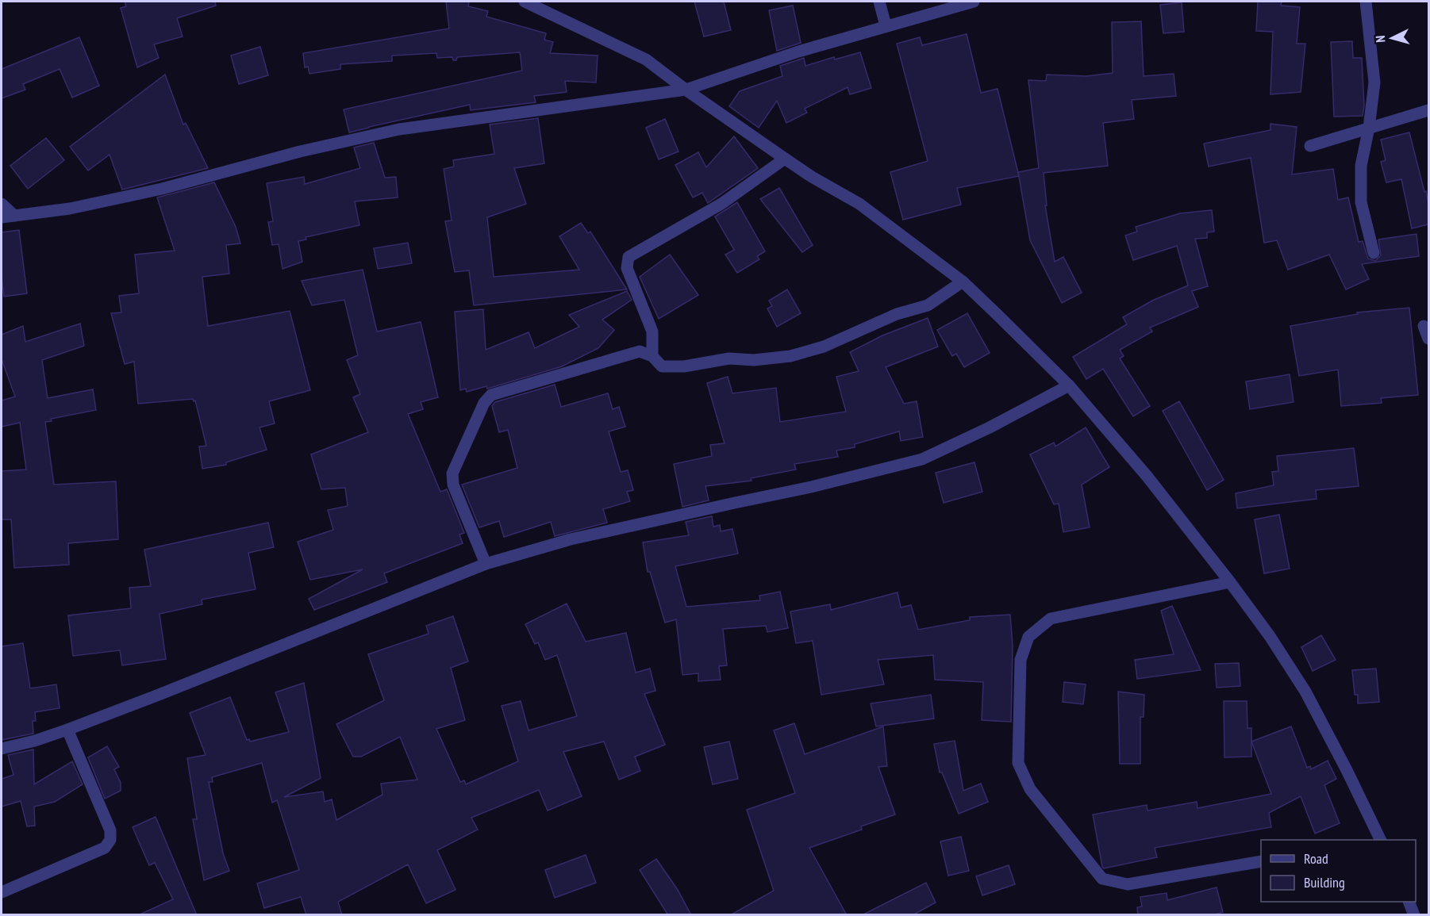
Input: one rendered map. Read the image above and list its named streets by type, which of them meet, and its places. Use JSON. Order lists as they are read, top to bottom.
{
  "legend": ["Road", "Building"],
  "north": "left"
}
